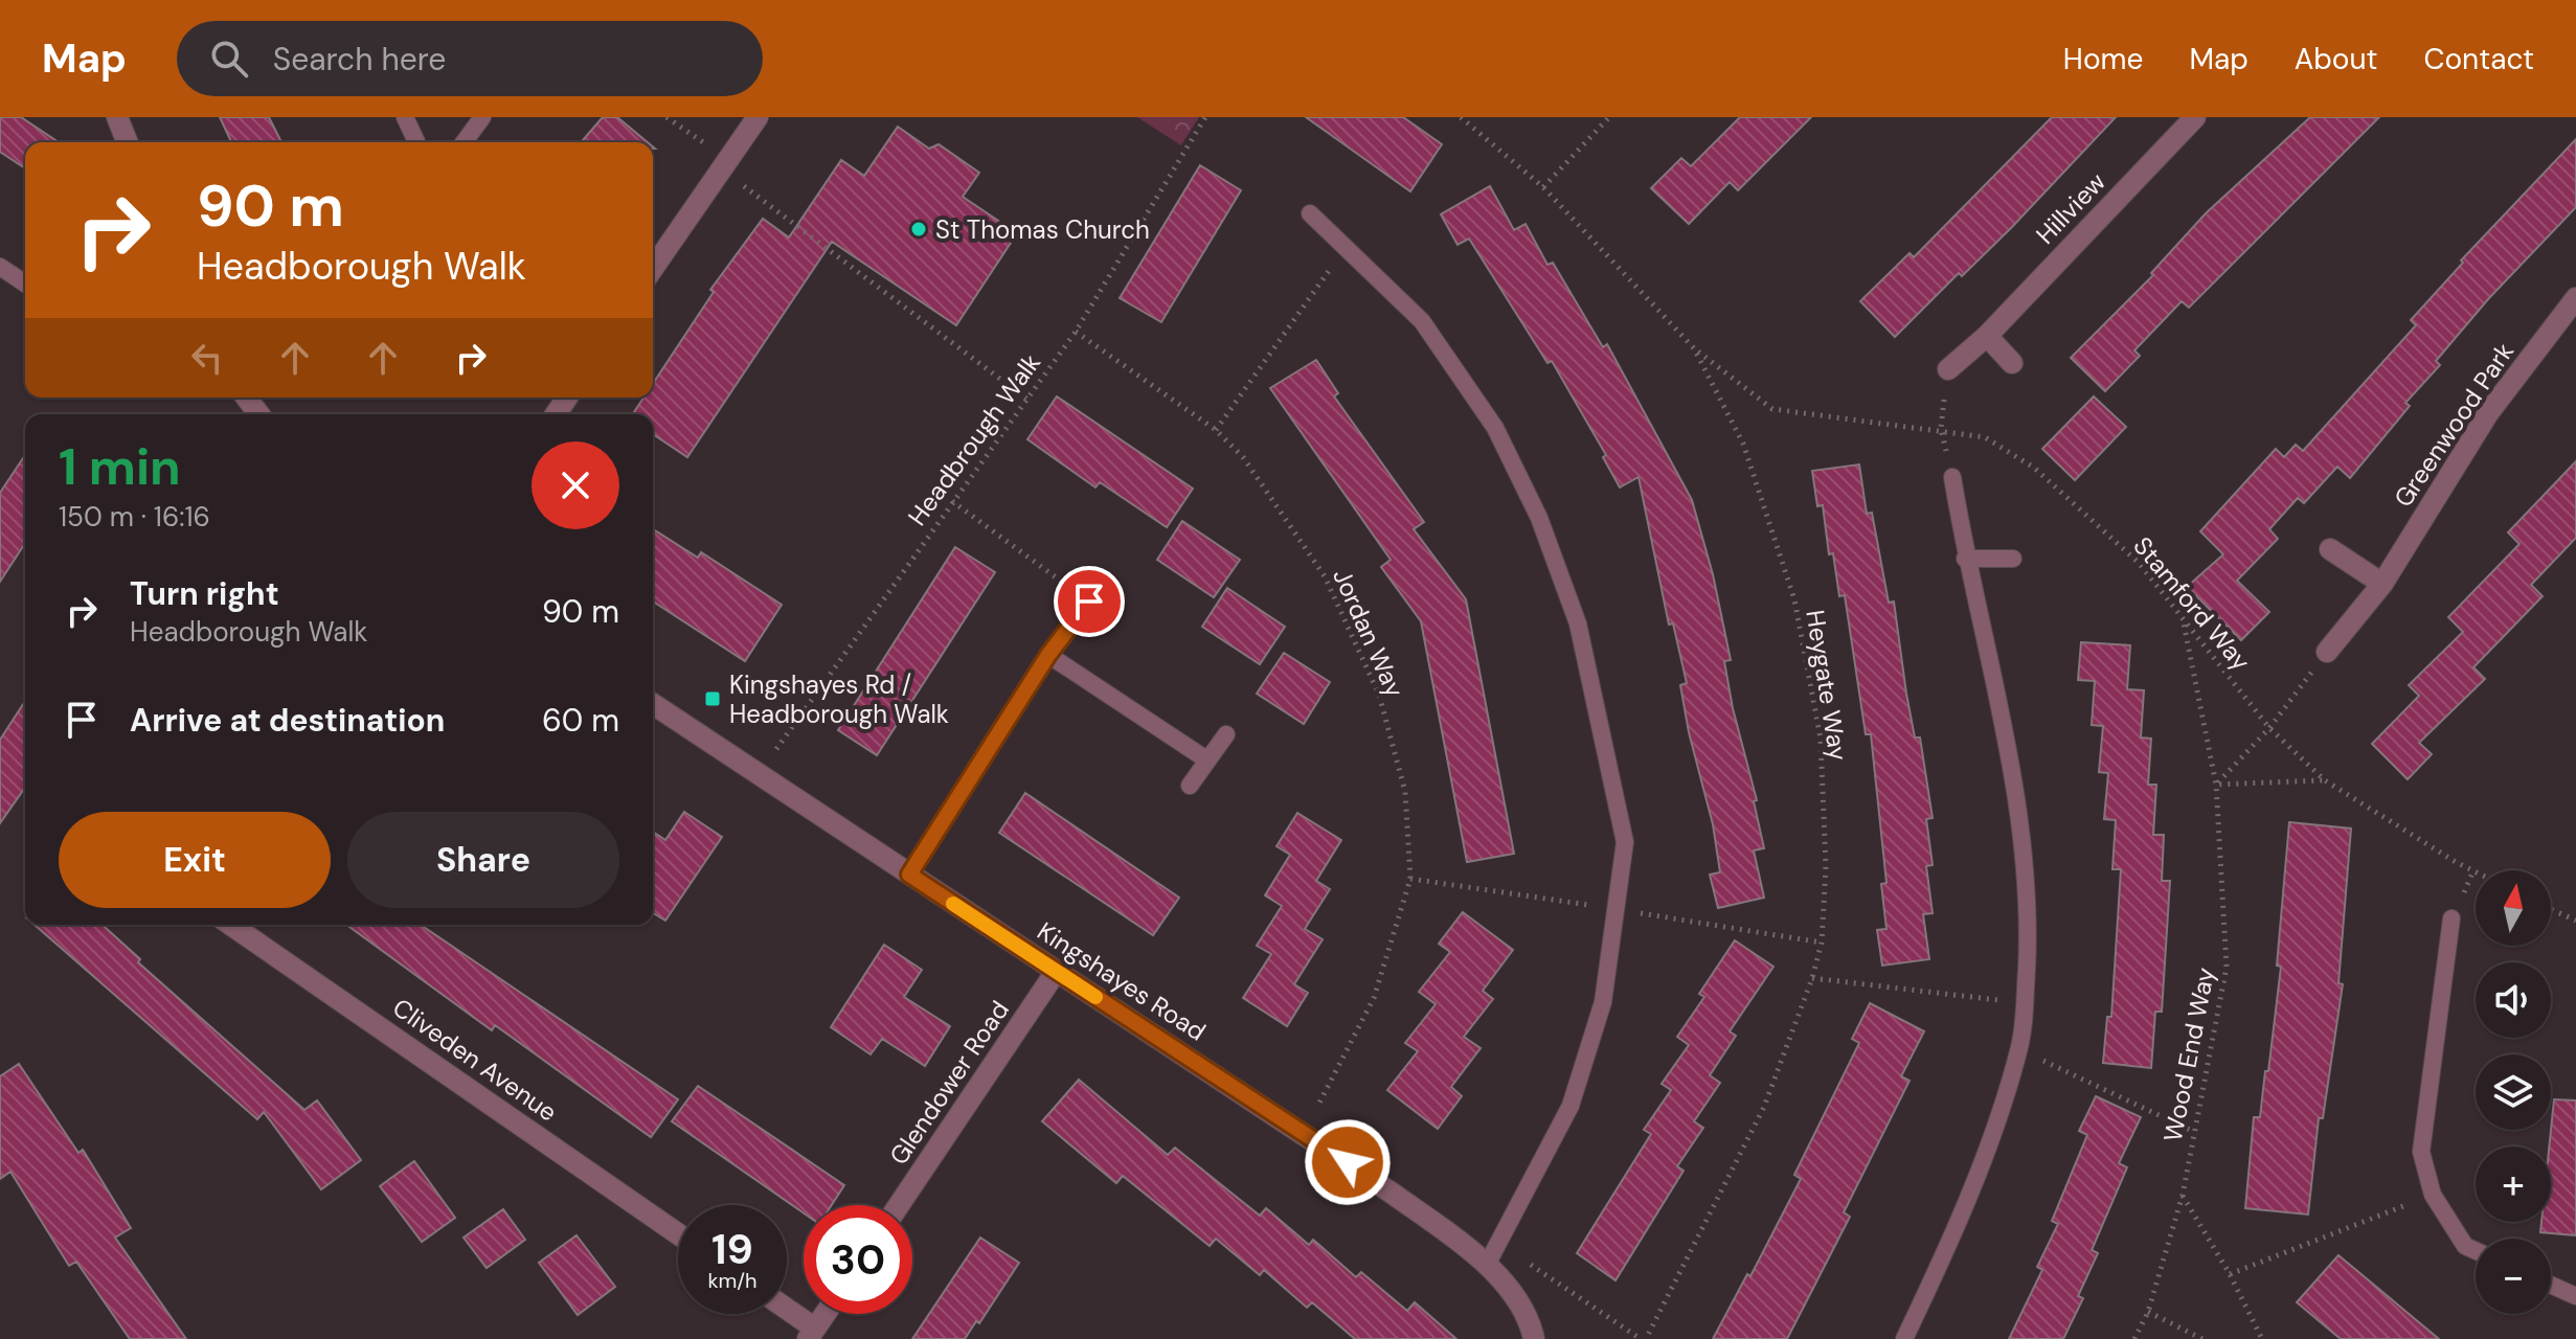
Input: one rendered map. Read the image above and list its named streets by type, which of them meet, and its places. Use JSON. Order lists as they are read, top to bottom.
{
  "streets": {
    "street": [
      "Hillview",
      "Greenwood Park",
      "Kingshayes Road",
      "Cliveden Avenue",
      "Glendower Road"
    ],
    "path": [
      "Headbrough Walk",
      "Stamford Way",
      "Jordan Way",
      "Heygate Way",
      "Wood End Way"
    ]
  },
  "crossings": [
    ["Headbrough Walk", "Jordan Way"],
    ["Headbrough Walk", "Kingshayes Road"],
    ["Stamford Way", "Heygate Way"],
    ["Stamford Way", "Wood End Way"],
    ["Jordan Way", "Kingshayes Road"],
    ["Kingshayes Road", "Glendower Road"]
  ],
  "places": {
    "other": ["St Thomas Church"],
    "transit": ["Kingshayes Rd / Headborough Walk"]
  },
  "north": "top",
  "page": {
    "header": "Map",
    "search": "Search here",
    "nav": [
      "Home",
      "Map",
      "About",
      "Contact"
    ],
    "turn": ["90 m", "Headborough Walk"],
    "heading": ["1 min", "150 m · 16:16"],
    "list": [
      {
        "name": "Turn right",
        "note": "Headborough Walk",
        "value": "90 m"
      },
      {
        "name": "Arrive at destination",
        "value": "60 m"
      }
    ],
    "buttons": ["Exit", "Share"],
    "map_buttons": ["+", "−"],
    "speed": "19 km/h",
    "limit": "30"
  }
}
